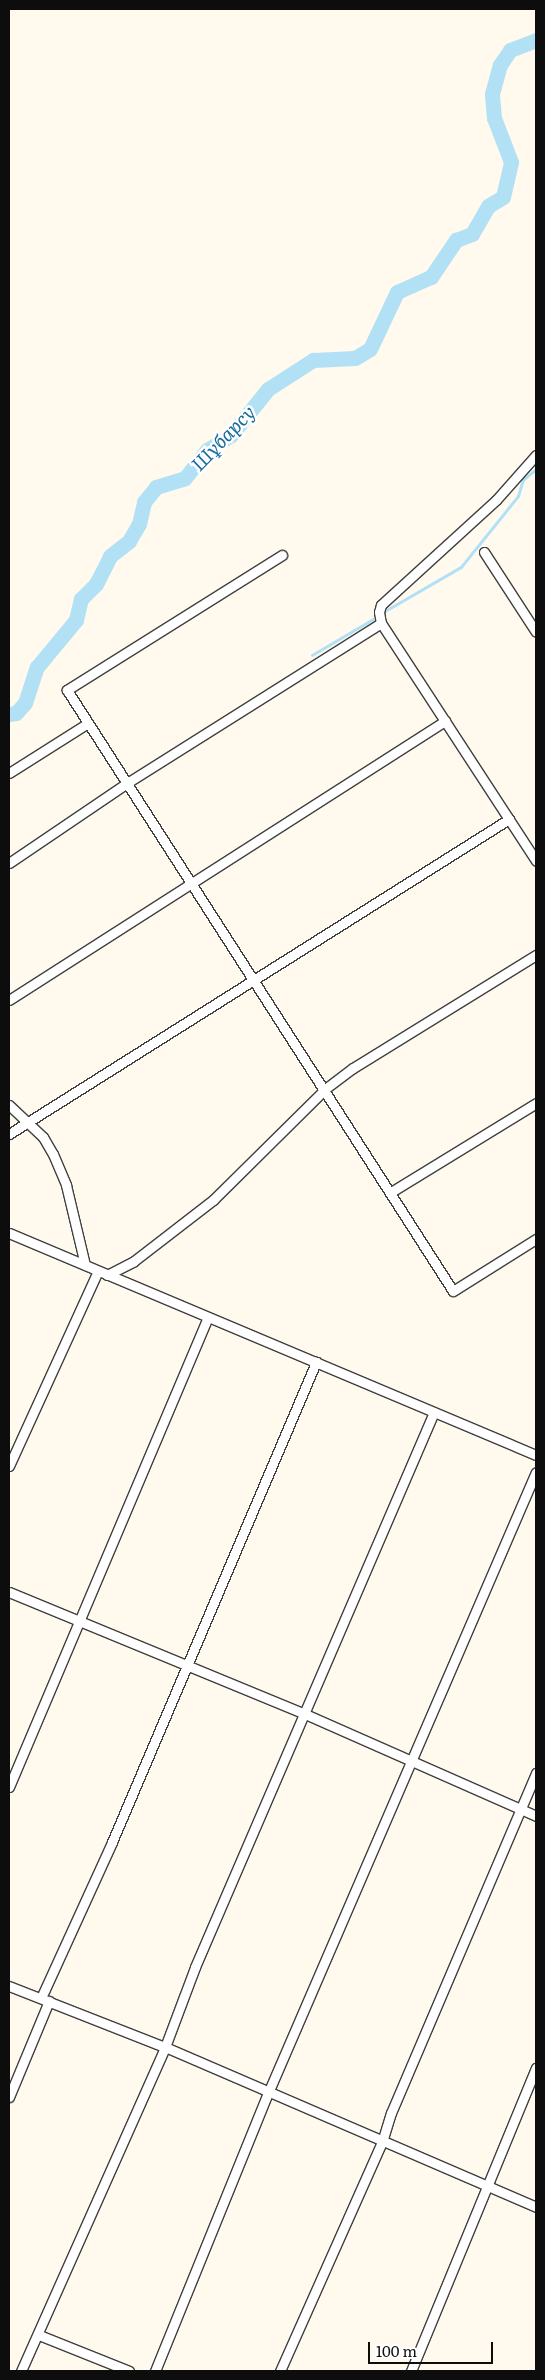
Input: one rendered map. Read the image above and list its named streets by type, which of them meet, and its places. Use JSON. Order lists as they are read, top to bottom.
{
  "water": ["Шұбарсу"],
  "scale_bar": "100 m"
}
